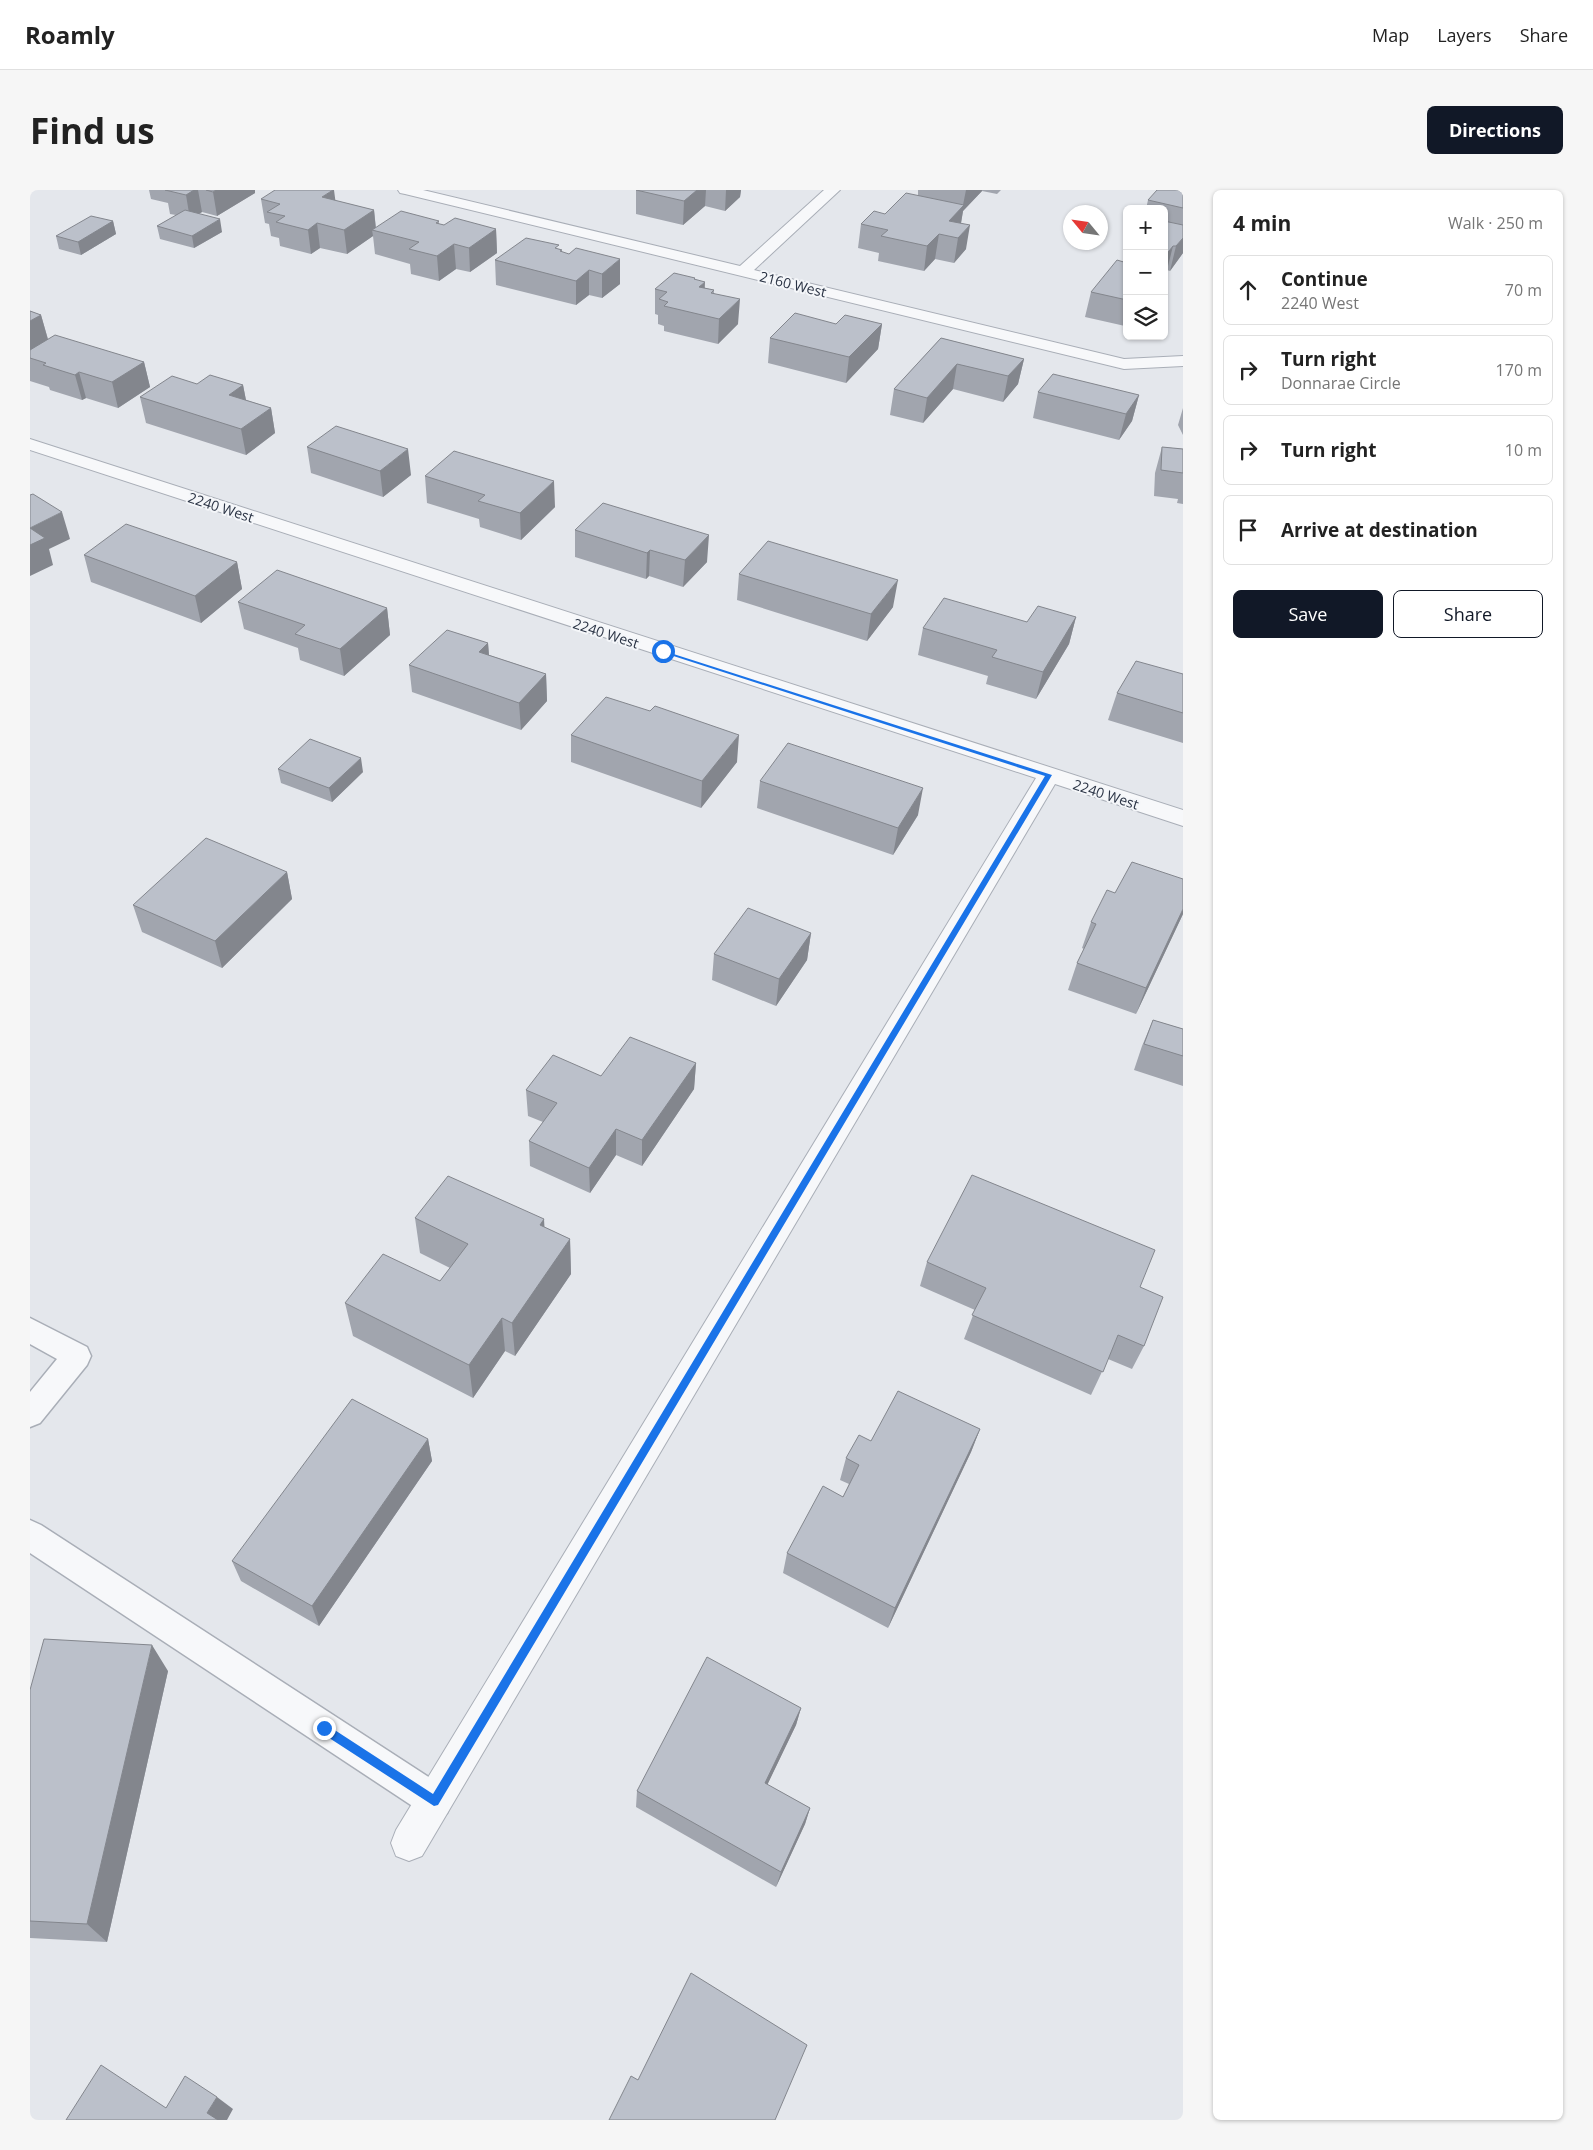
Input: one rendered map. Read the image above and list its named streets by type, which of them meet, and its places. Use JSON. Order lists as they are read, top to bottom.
{
  "streets": {
    "street": ["2160 West", "2240 West"]
  },
  "north": "top left",
  "page": {
    "header": "Roamly",
    "nav": ["Map", "Layers", "Share"],
    "buttons": [
      "Directions",
      ["Save", "Share"]
    ],
    "title": "Find us",
    "heading": ["4 min", "Walk · 250 m"],
    "map_buttons": ["+", "−"],
    "list": [
      ["Continue", "2240 West", "70 m"],
      ["Turn right", "Donnarae Circle", "170 m"],
      ["Turn right", "10 m"],
      "Arrive at destination"
    ]
  }
}
